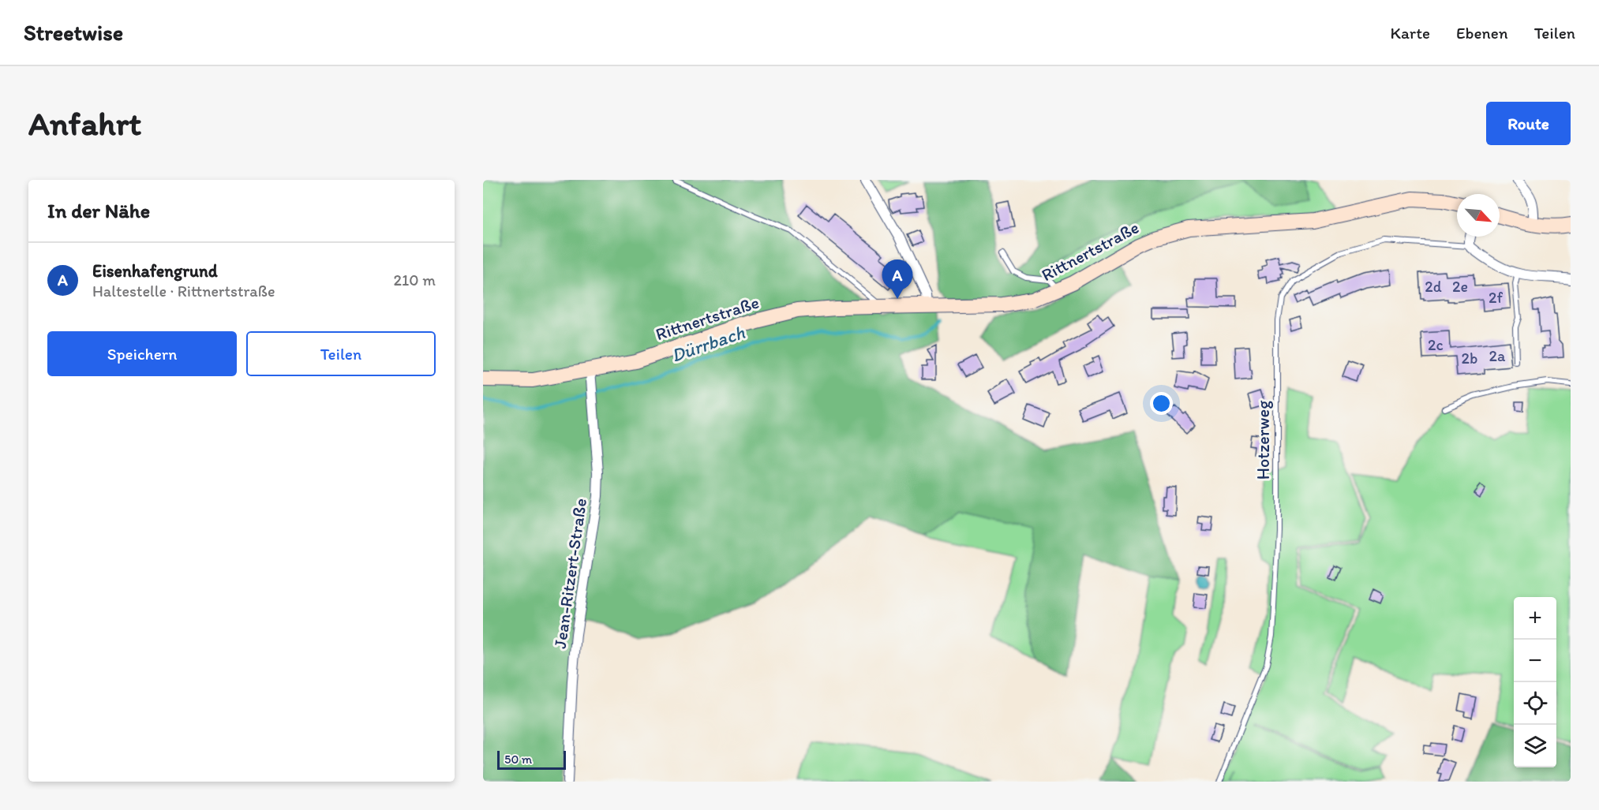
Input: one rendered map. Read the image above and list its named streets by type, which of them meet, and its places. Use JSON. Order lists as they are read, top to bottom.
{
  "streets": {
    "street": ["Rittnertstraße", "Jean-Ritzert-Straße"],
    "lane": ["Hotzerweg"]
  },
  "crossings": [
    ["Rittnertstraße", "Jean-Ritzert-Straße"]
  ],
  "water": ["Dürrbach"],
  "house_numbers": [
    "2d",
    "2e",
    "2f",
    "2c",
    "2a",
    "2b"
  ],
  "scale_bar": "50 m",
  "north": "bottom right",
  "page": {
    "header": "Streetwise",
    "nav": ["Karte", "Ebenen", "Teilen"],
    "buttons": [
      "Route",
      ["Speichern", "Teilen"]
    ],
    "title": "Anfahrt",
    "heading": "In der Nähe",
    "list": [
      {
        "mark": "A",
        "name": "Eisenhafengrund",
        "note": "Haltestelle · Rittnertstraße",
        "value": "210 m"
      }
    ],
    "pins": "A",
    "map_buttons": ["+", "−"],
    "scale": "50 m"
  }
}
